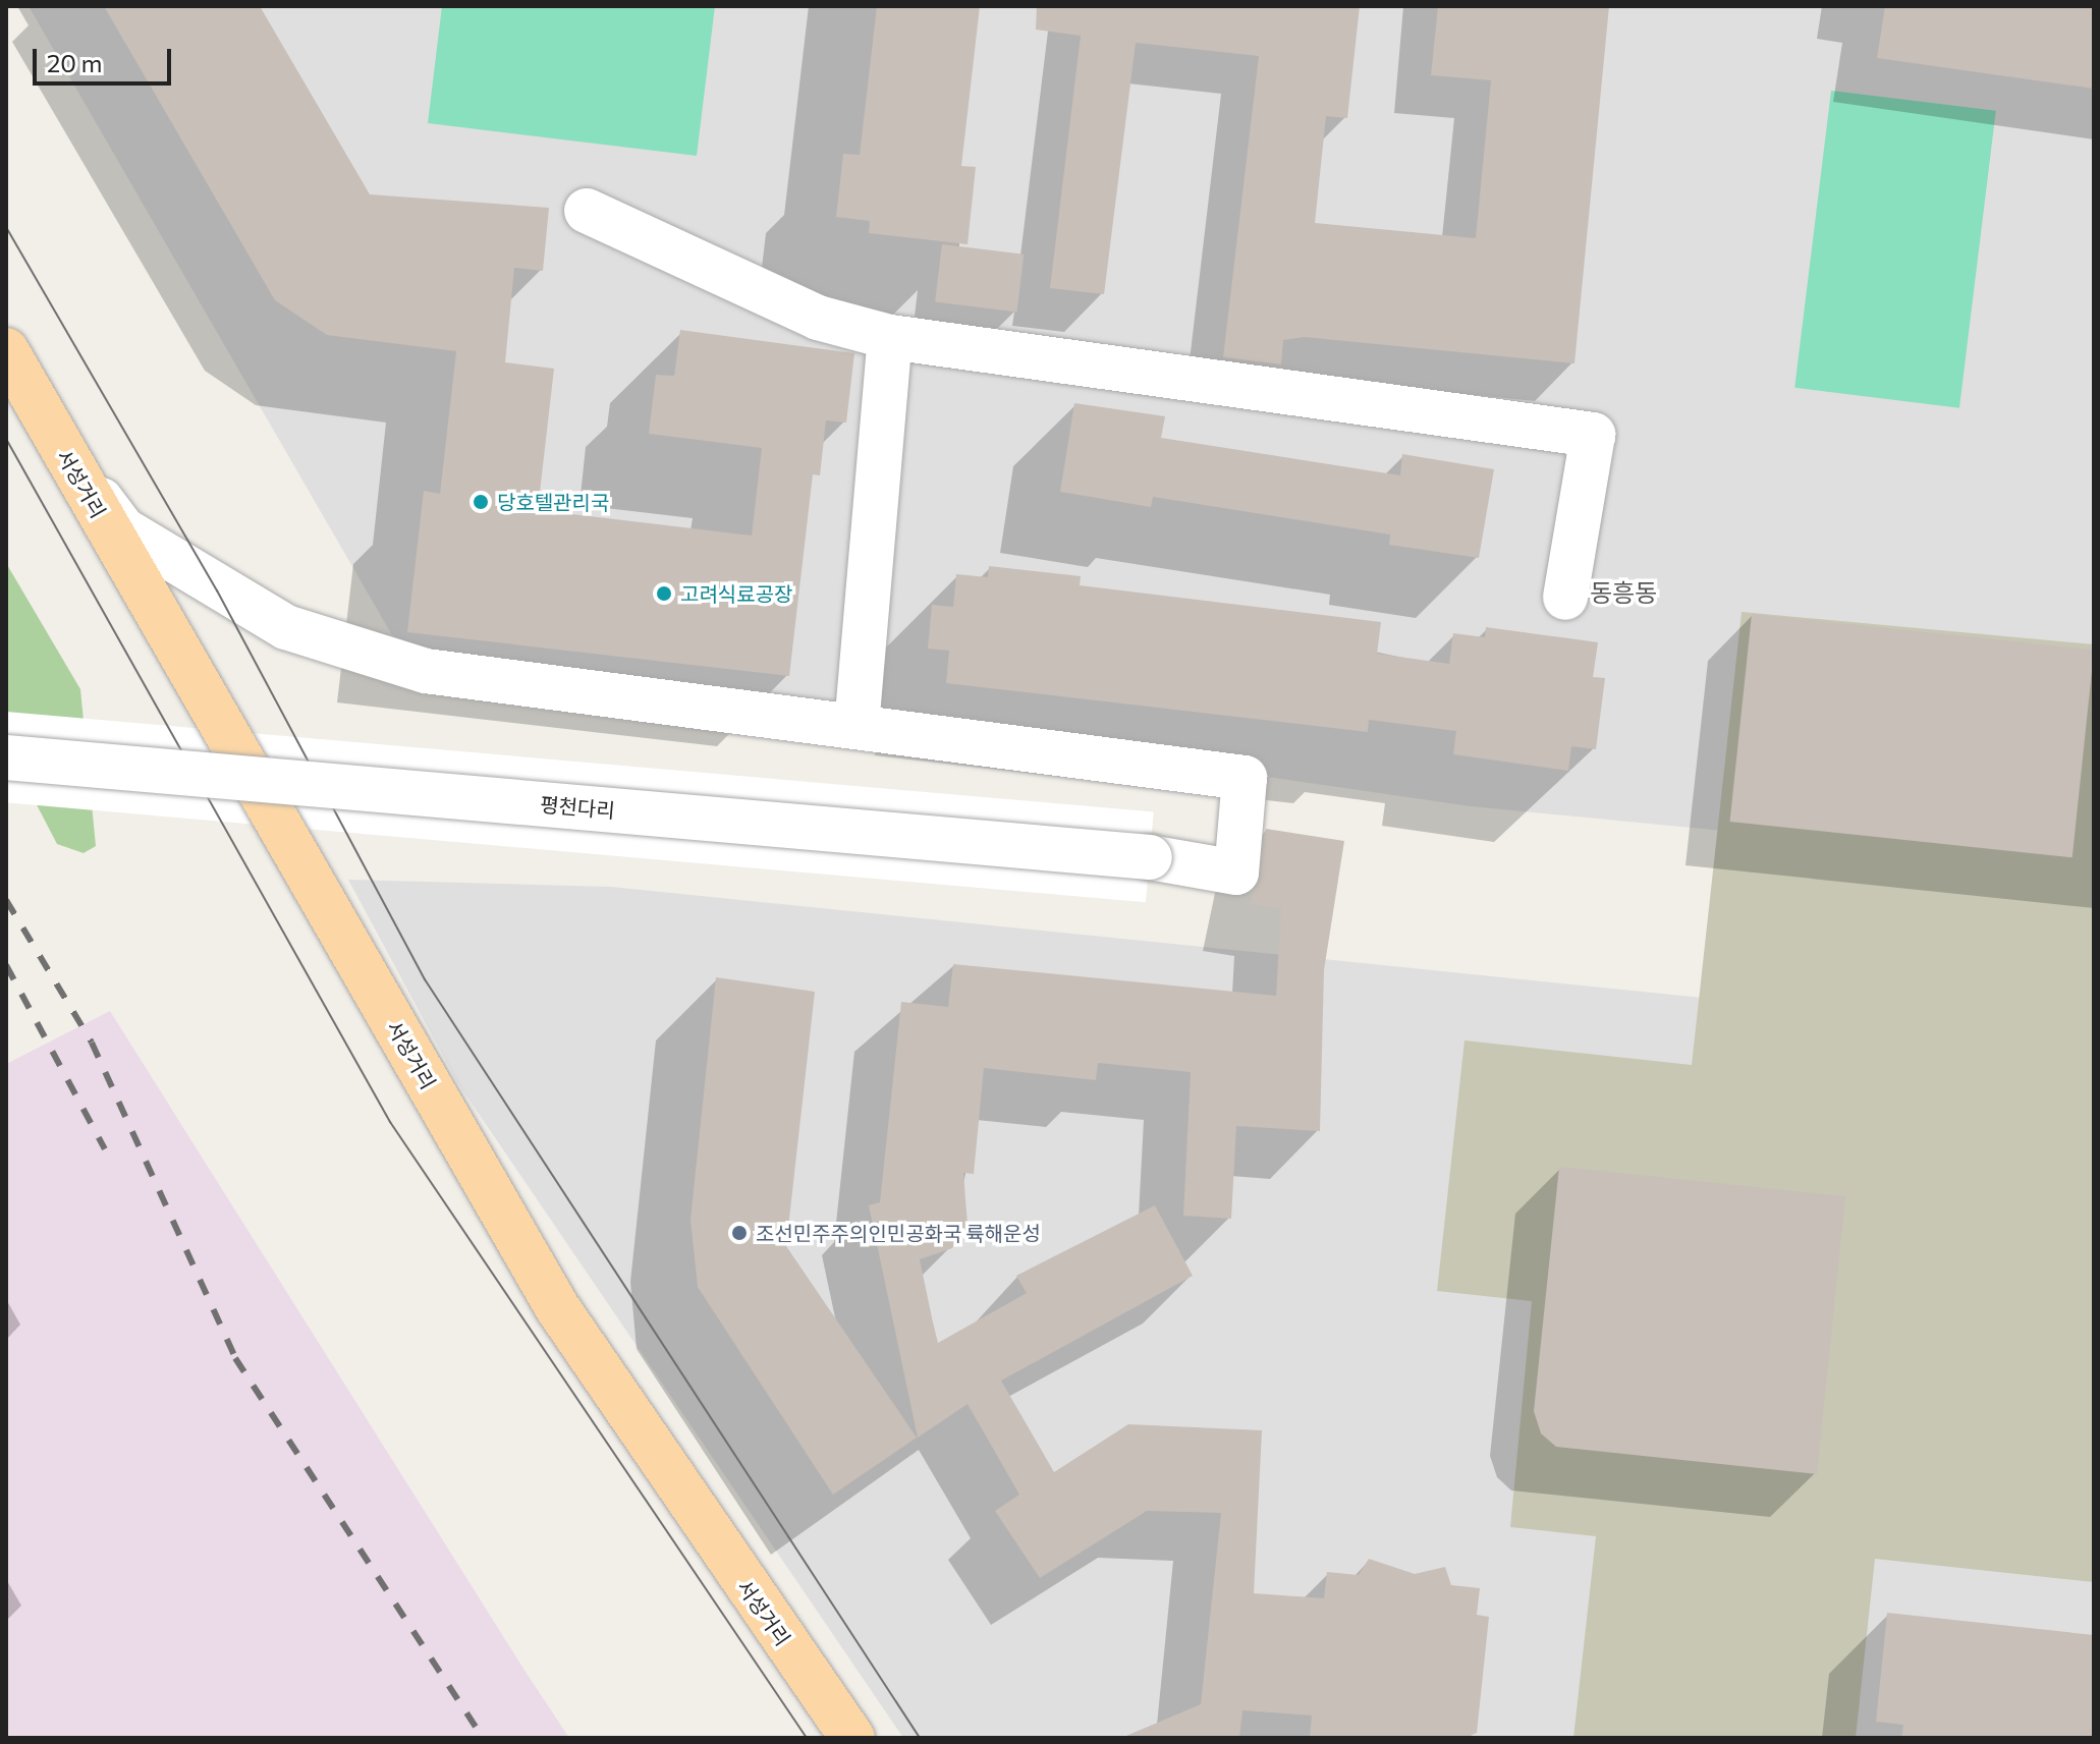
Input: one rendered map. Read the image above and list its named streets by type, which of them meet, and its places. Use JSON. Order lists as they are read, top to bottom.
{
  "streets": {
    "main road": ["서성거리"],
    "street": ["평천다리"]
  },
  "districts": ["동흥동"],
  "places": ["당호텔관리국", "고려식료공장", "조선민주주의인민공화국 륙해운성"],
  "scale_bar": "20 m"
}
